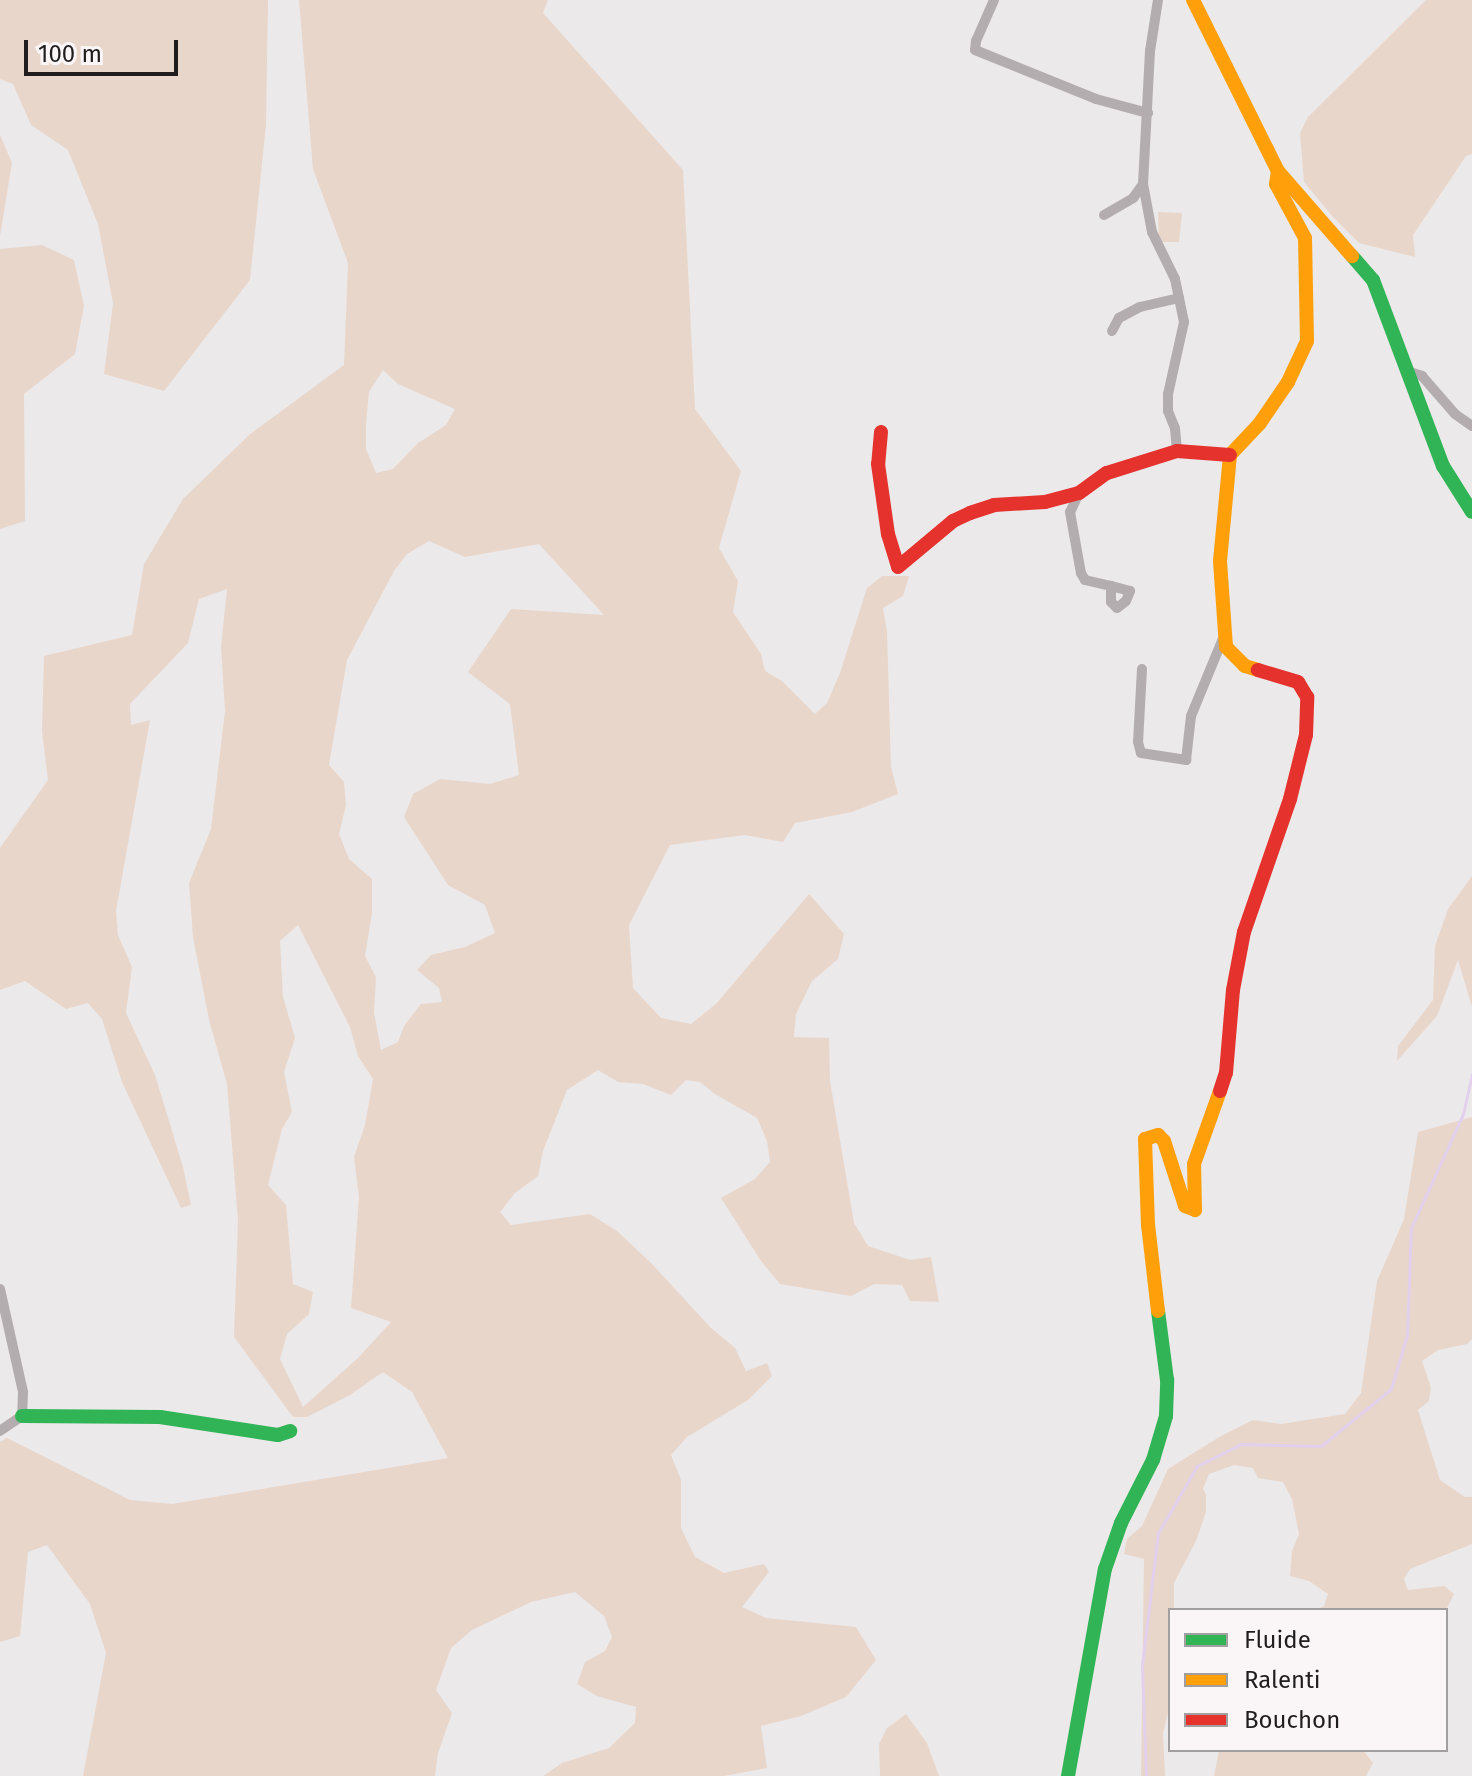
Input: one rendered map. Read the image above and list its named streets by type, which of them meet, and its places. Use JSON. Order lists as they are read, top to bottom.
{
  "legend": ["Fluide", "Ralenti", "Bouchon"],
  "scale_bar": "100 m"
}
